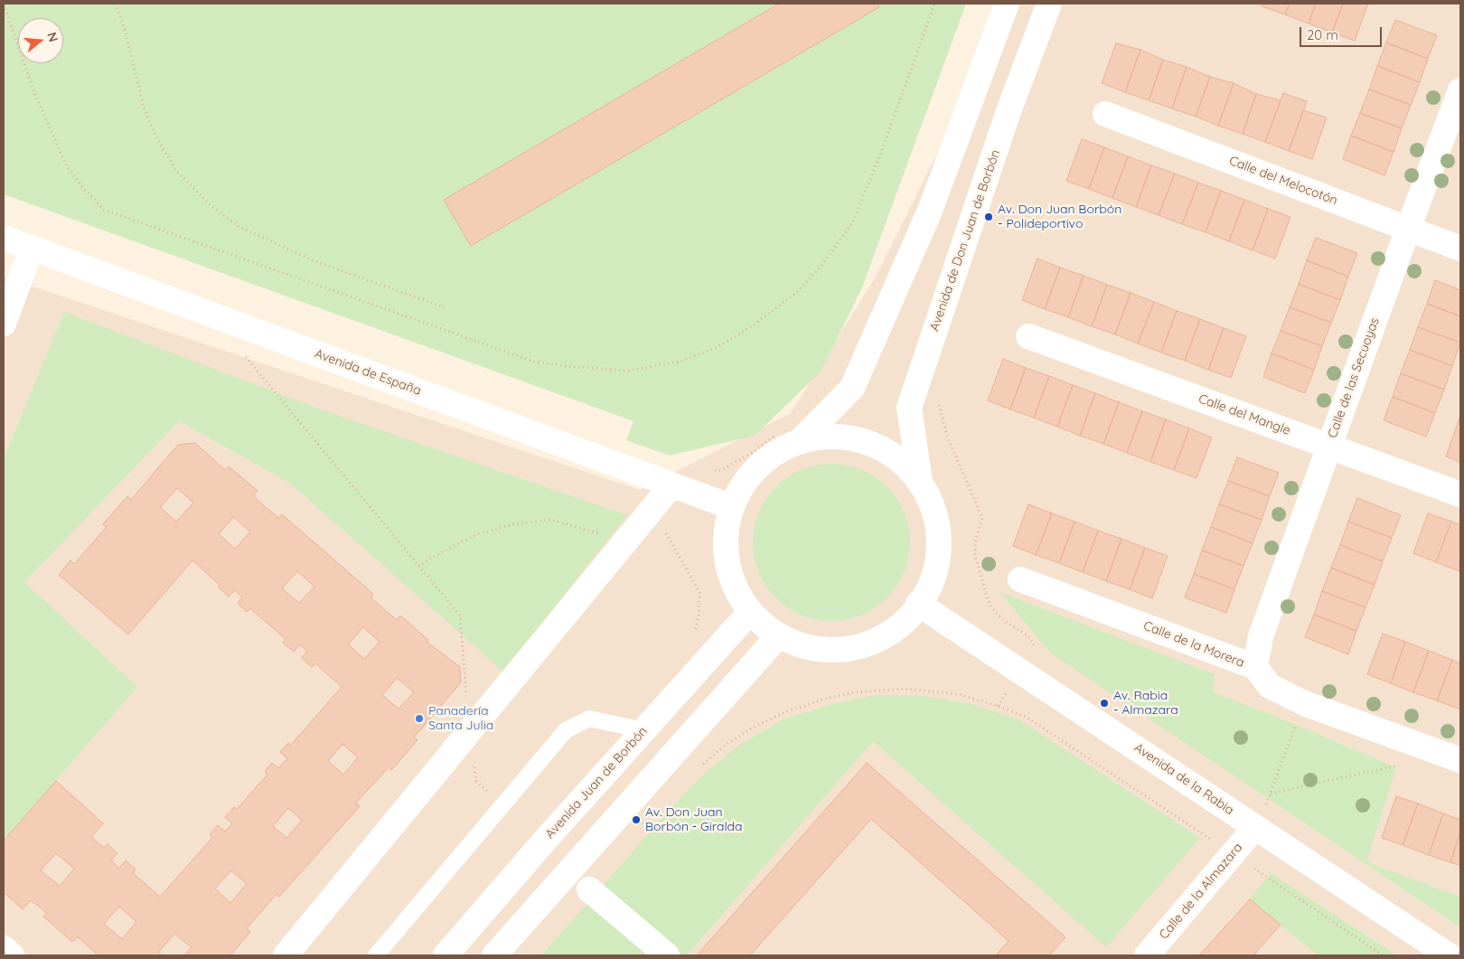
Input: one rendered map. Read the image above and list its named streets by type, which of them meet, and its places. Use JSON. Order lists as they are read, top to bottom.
{
  "streets": {
    "street": [
      "Calle del Melocotón",
      "Avenida de Don Juan de Borbón",
      "Avenida de España",
      "Calle de las Secuoyas",
      "Calle del Mangle",
      "Calle de la Morera",
      "Avenida de la Rabia",
      "Avenida Juan de Borbón",
      "Calle de la Almazara"
    ]
  },
  "crossings": [
    ["Calle del Melocotón", "Calle de las Secuoyas"],
    ["Calle de las Secuoyas", "Calle del Mangle"],
    ["Calle de las Secuoyas", "Calle de la Morera"],
    ["Avenida de la Rabia", "Calle de la Almazara"]
  ],
  "places": [
    "Av. Don Juan Borbón - Polideportivo",
    "Av. Rabia - Almazara",
    "Panadería Santa Julia",
    "Av. Don Juan Borbón - Giralda"
  ],
  "scale_bar": "20 m",
  "north": "right"
}
